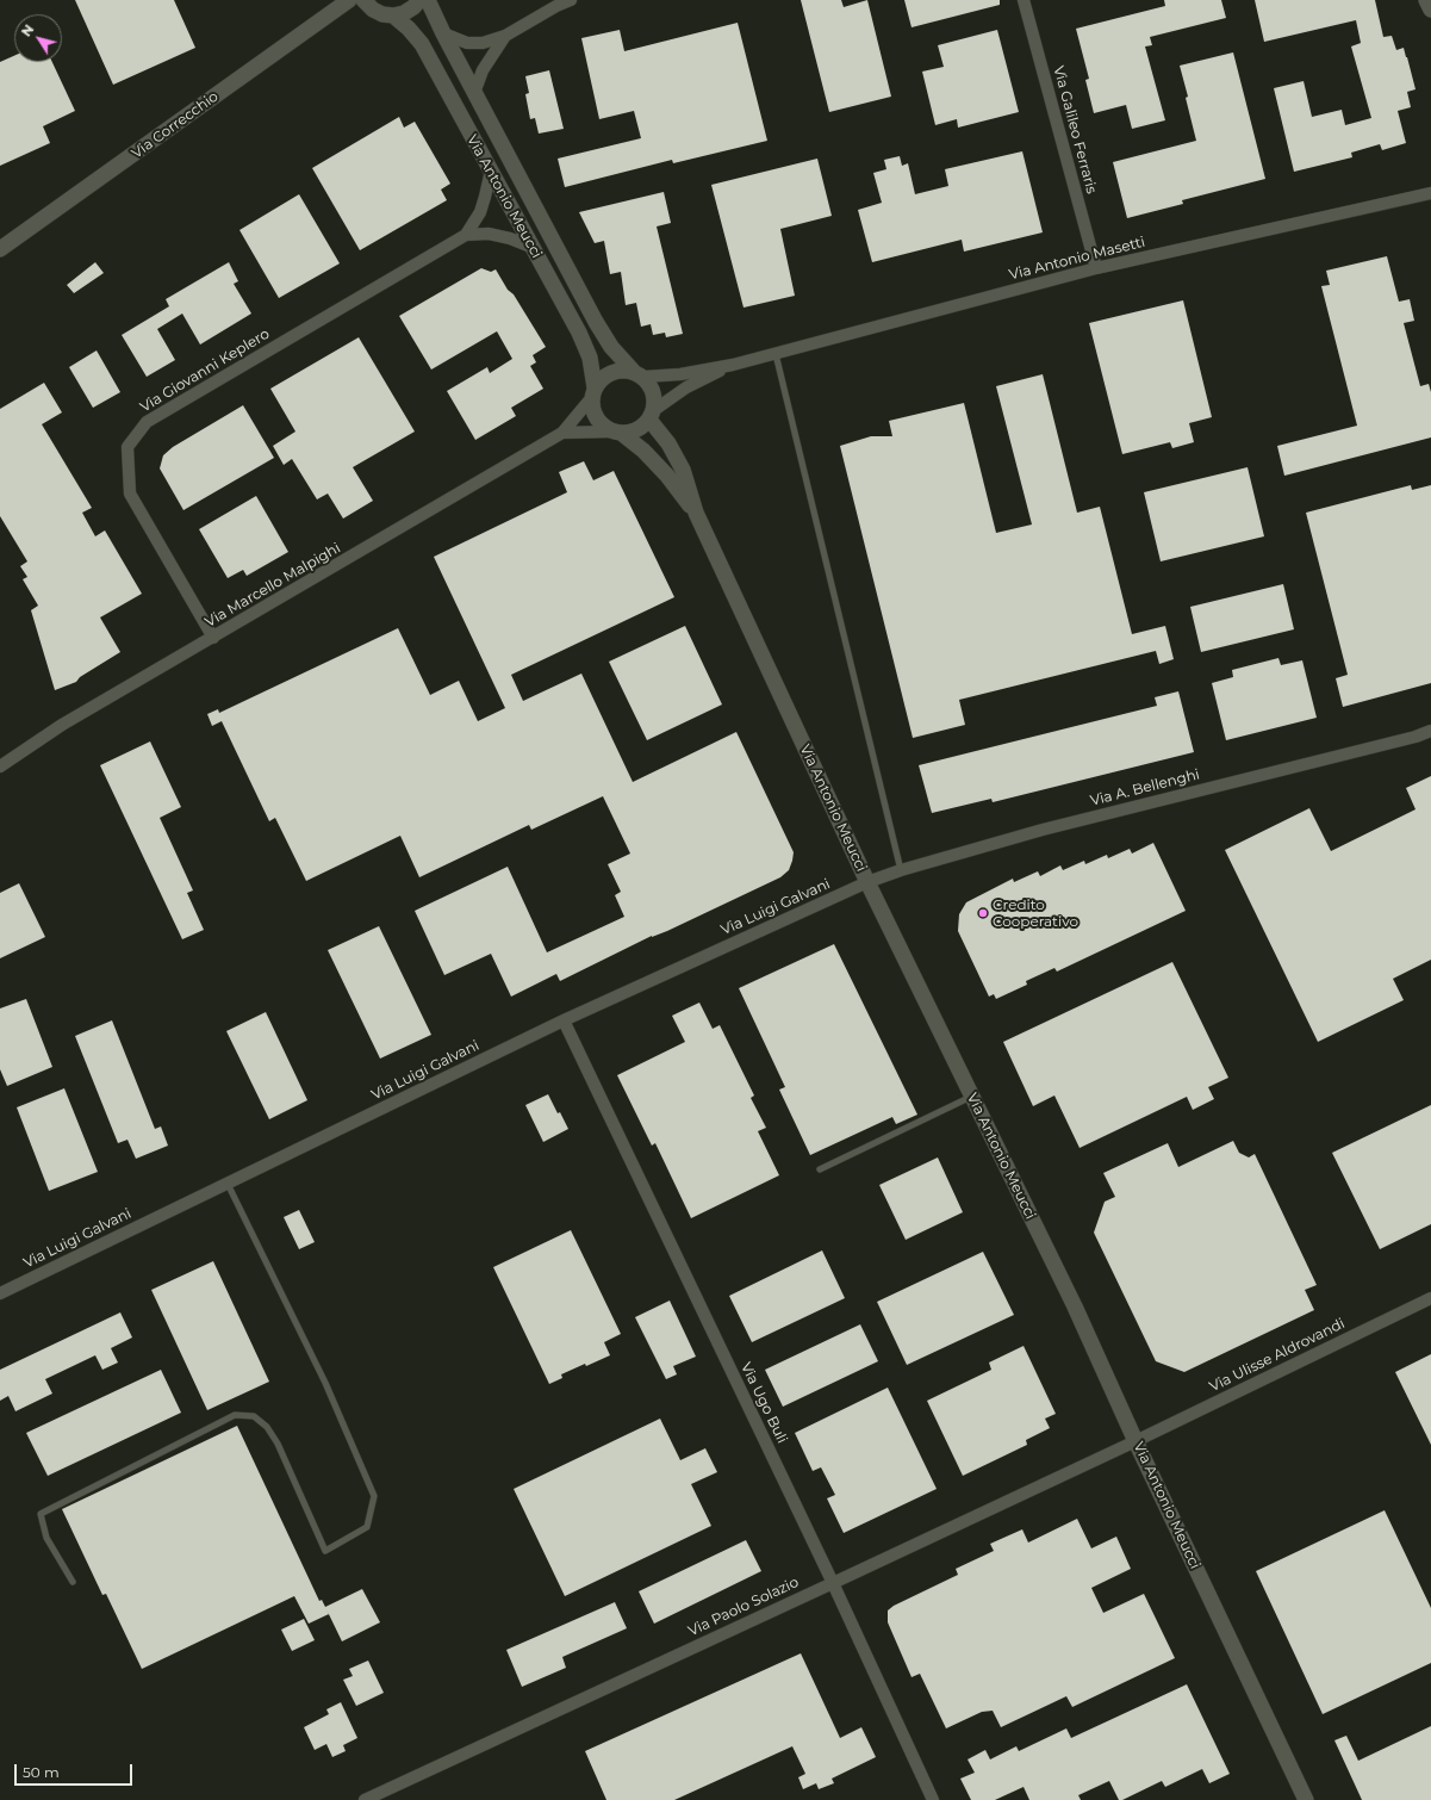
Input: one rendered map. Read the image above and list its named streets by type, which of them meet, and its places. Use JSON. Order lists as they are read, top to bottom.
{
  "streets": {
    "street": [
      "Via Correcchio",
      "Via Galileo Ferraris",
      "Via Antonio Meucci",
      "Via Antonio Masetti",
      "Via Giovanni Keplero",
      "Via Marcello Malpighi",
      "Via A. Bellenghi",
      "Via Luigi Galvani",
      "Via Ulisse Aldrovandi",
      "Via Ugo Buli",
      "Via Paolo Solazio"
    ]
  },
  "crossings": [
    ["Via Galileo Ferraris", "Via Antonio Masetti"],
    ["Via Antonio Meucci", "Via Antonio Masetti"],
    ["Via Antonio Meucci", "Via Giovanni Keplero"],
    ["Via Antonio Meucci", "Via Marcello Malpighi"],
    ["Via Antonio Meucci", "Via A. Bellenghi"],
    ["Via Antonio Meucci", "Via Luigi Galvani"],
    ["Via Antonio Meucci", "Via Ulisse Aldrovandi"],
    ["Via Antonio Meucci", "Via Paolo Solazio"],
    ["Via Antonio Masetti", "Via Marcello Malpighi"],
    ["Via Giovanni Keplero", "Via Marcello Malpighi"],
    ["Via A. Bellenghi", "Via Luigi Galvani"],
    ["Via Luigi Galvani", "Via Ugo Buli"],
    ["Via Ulisse Aldrovandi", "Via Paolo Solazio"],
    ["Via Ugo Buli", "Via Paolo Solazio"]
  ],
  "places": ["Credito Cooperativo"],
  "scale_bar": "50 m",
  "north": "top left"
}
